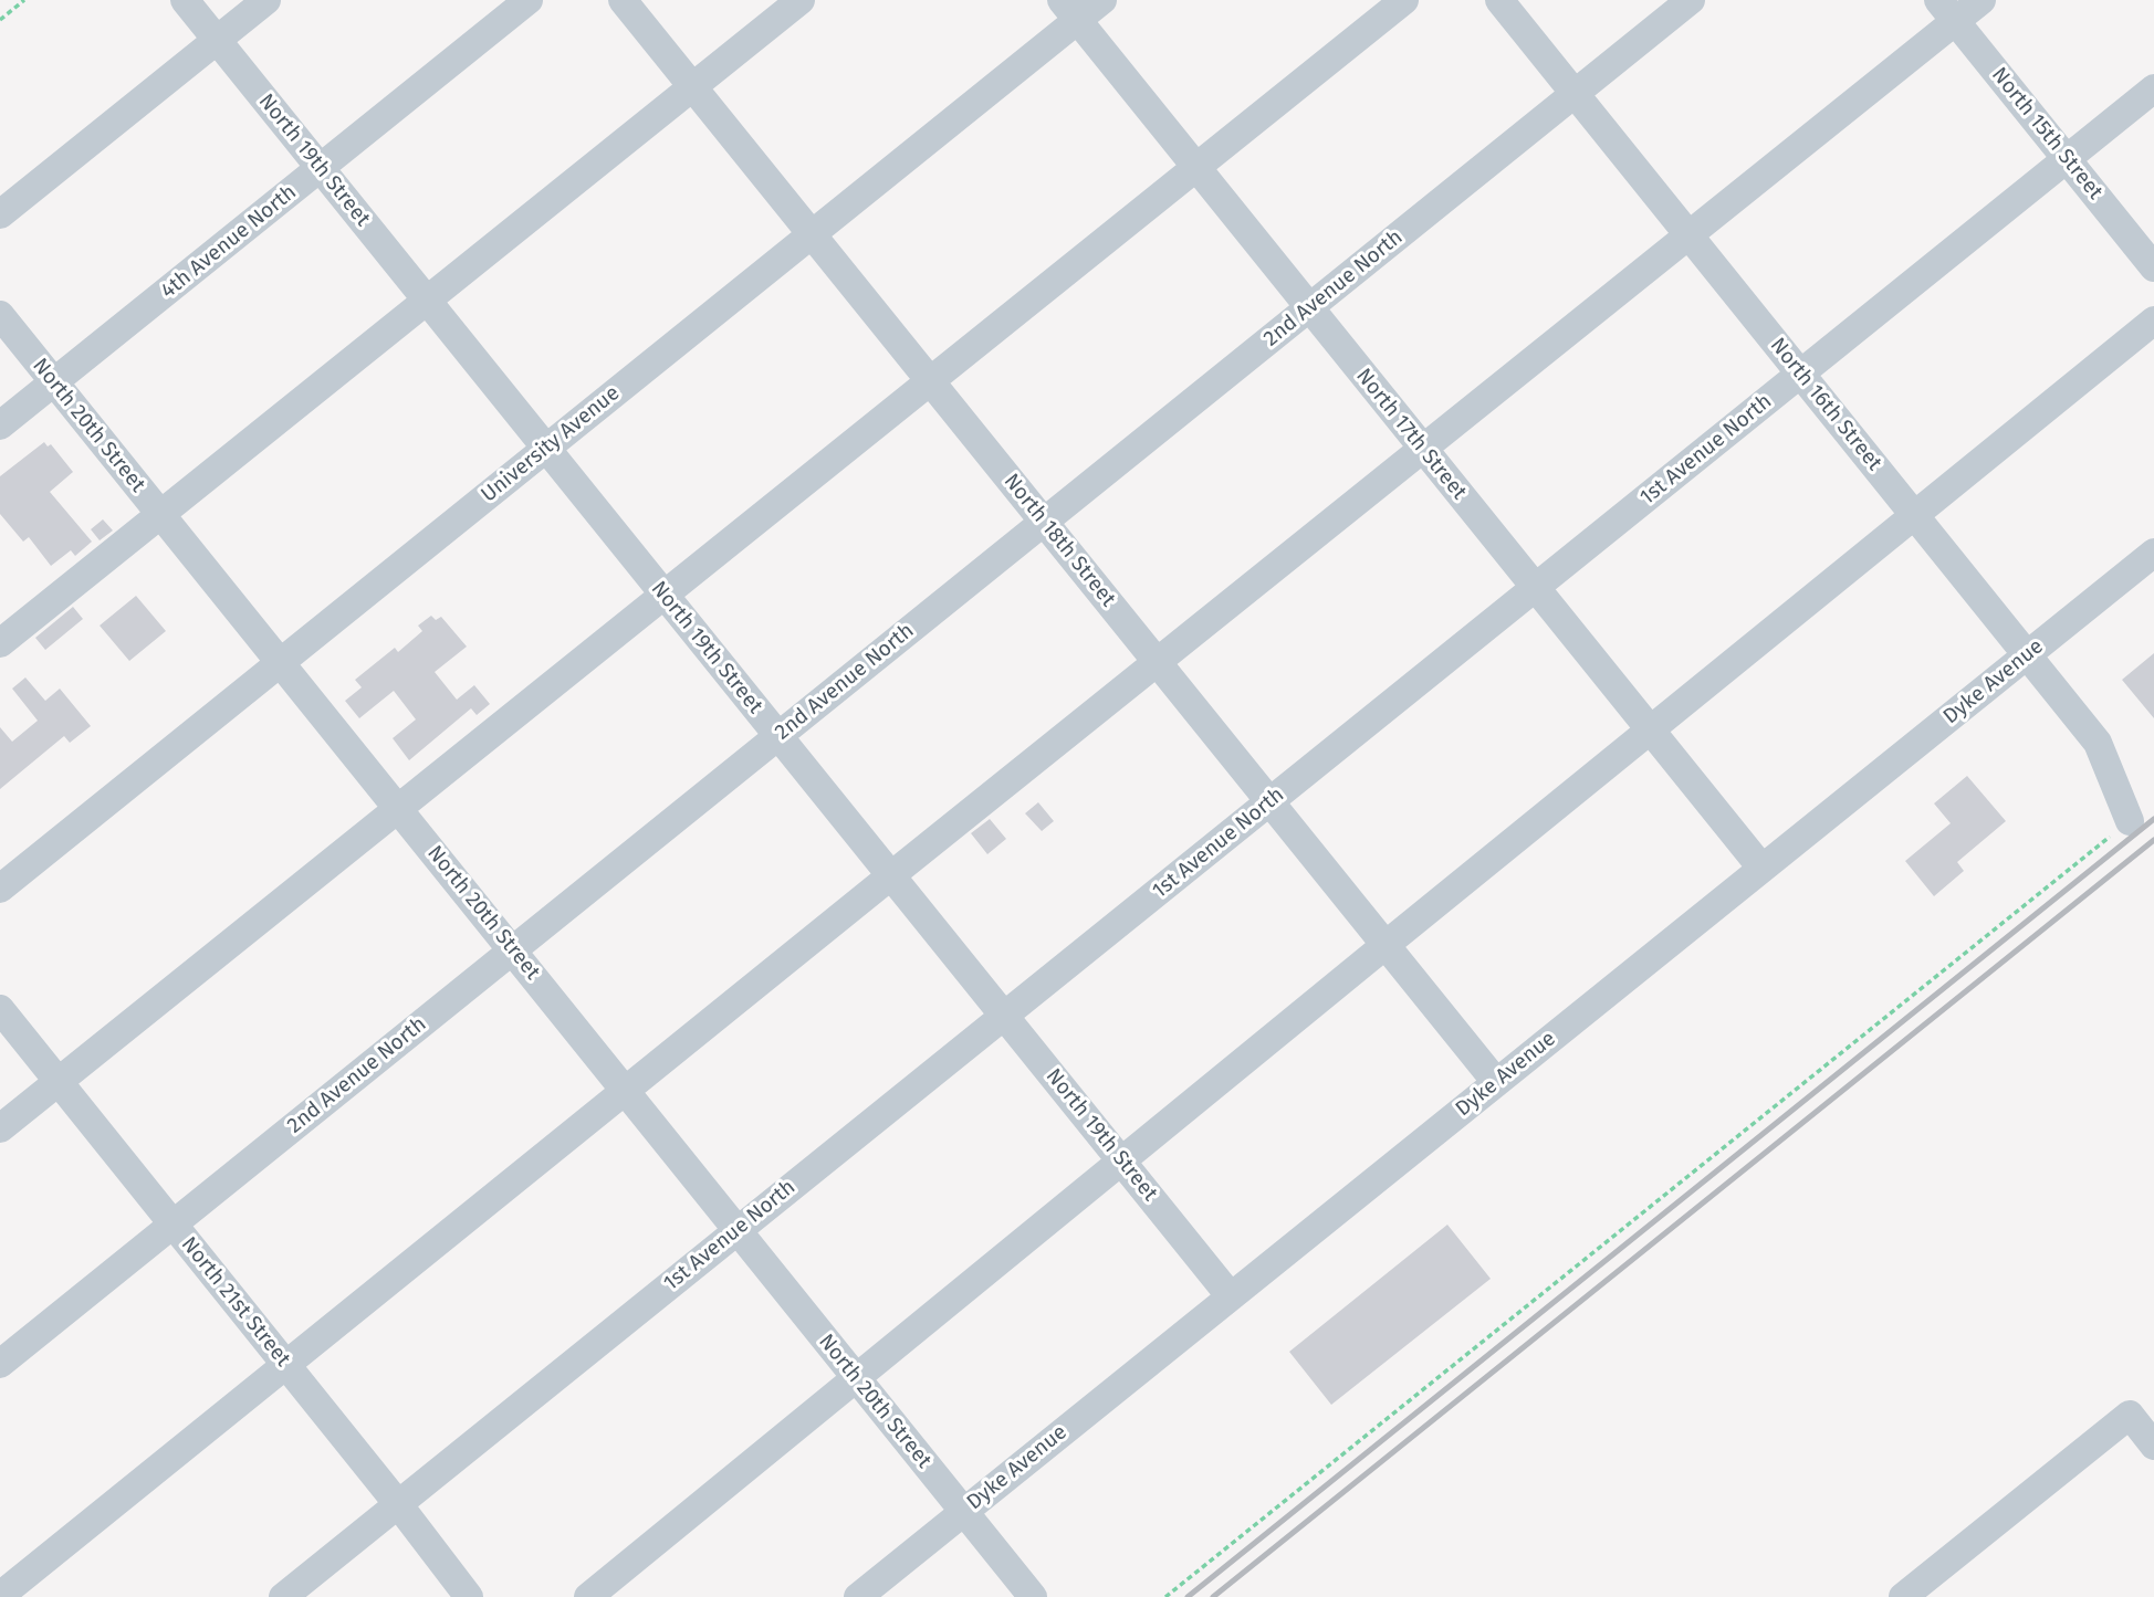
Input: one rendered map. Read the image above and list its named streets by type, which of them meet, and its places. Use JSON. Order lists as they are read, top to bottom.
{
  "streets": {
    "street": [
      "North 15th Street",
      "North 19th Street",
      "4th Avenue North",
      "2nd Avenue North",
      "North 16th Street",
      "North 20th Street",
      "North 17th Street",
      "University Avenue",
      "1st Avenue North",
      "North 18th Street",
      "Dyke Avenue",
      "North 21st Street"
    ]
  },
  "crossings": [
    ["North 15th Street", "1st Avenue North"],
    ["North 19th Street", "4th Avenue North"],
    ["North 19th Street", "2nd Avenue North"],
    ["North 19th Street", "University Avenue"],
    ["North 19th Street", "1st Avenue North"],
    ["North 19th Street", "Dyke Avenue"],
    ["4th Avenue North", "North 20th Street"],
    ["2nd Avenue North", "North 16th Street"],
    ["2nd Avenue North", "North 20th Street"],
    ["2nd Avenue North", "North 17th Street"],
    ["2nd Avenue North", "North 18th Street"],
    ["2nd Avenue North", "North 21st Street"],
    ["North 16th Street", "1st Avenue North"],
    ["North 16th Street", "Dyke Avenue"],
    ["North 20th Street", "University Avenue"],
    ["North 20th Street", "1st Avenue North"],
    ["North 20th Street", "Dyke Avenue"],
    ["North 17th Street", "University Avenue"],
    ["North 17th Street", "1st Avenue North"],
    ["North 17th Street", "Dyke Avenue"],
    ["University Avenue", "North 18th Street"],
    ["1st Avenue North", "North 18th Street"],
    ["1st Avenue North", "North 21st Street"],
    ["North 18th Street", "Dyke Avenue"]
  ]
}
